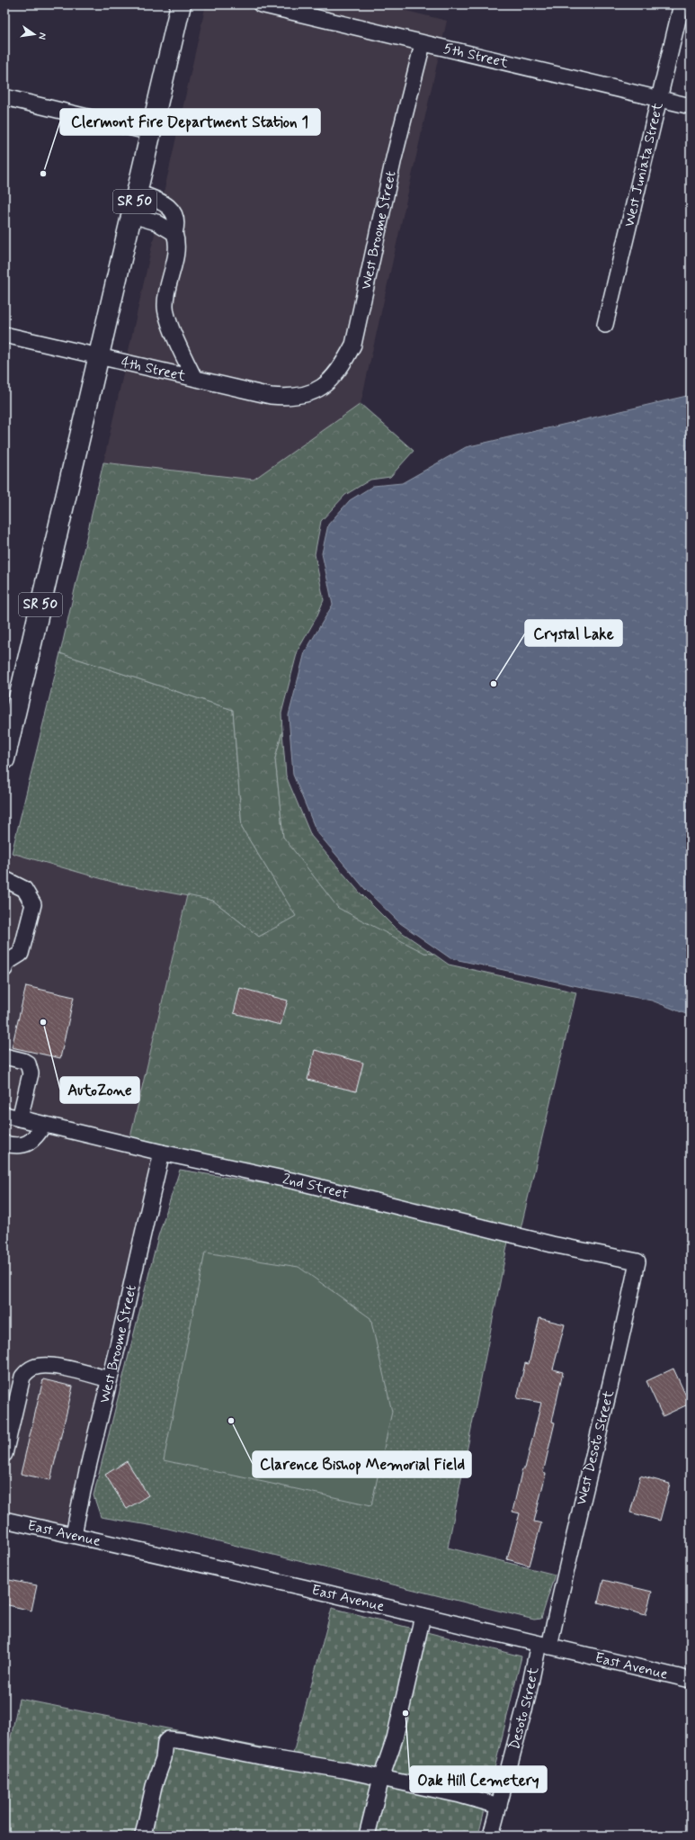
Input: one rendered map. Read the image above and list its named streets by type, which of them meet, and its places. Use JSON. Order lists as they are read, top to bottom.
{
  "streets": {
    "highway": ["SR 50"],
    "street": [
      "5th Street",
      "West Juniata Street",
      "West Broome Street",
      "4th Street",
      "2nd Street",
      "West Desoto Street",
      "East Avenue",
      "Desoto Street"
    ]
  },
  "crossings": [
    ["5th Street", "West Juniata Street"],
    ["5th Street", "West Broome Street"],
    ["SR 50", "4th Street"],
    ["West Broome Street", "4th Street"],
    ["West Broome Street", "2nd Street"],
    ["West Broome Street", "East Avenue"],
    ["2nd Street", "West Desoto Street"],
    ["West Desoto Street", "East Avenue"],
    ["West Desoto Street", "Desoto Street"],
    ["East Avenue", "Desoto Street"]
  ],
  "places": [
    "Clermont Fire Department Station 1",
    "Crystal Lake",
    "AutoZone",
    "Clarence Bishop Memorial Field",
    "Oak Hill Cemetery"
  ],
  "north": "right"
}
